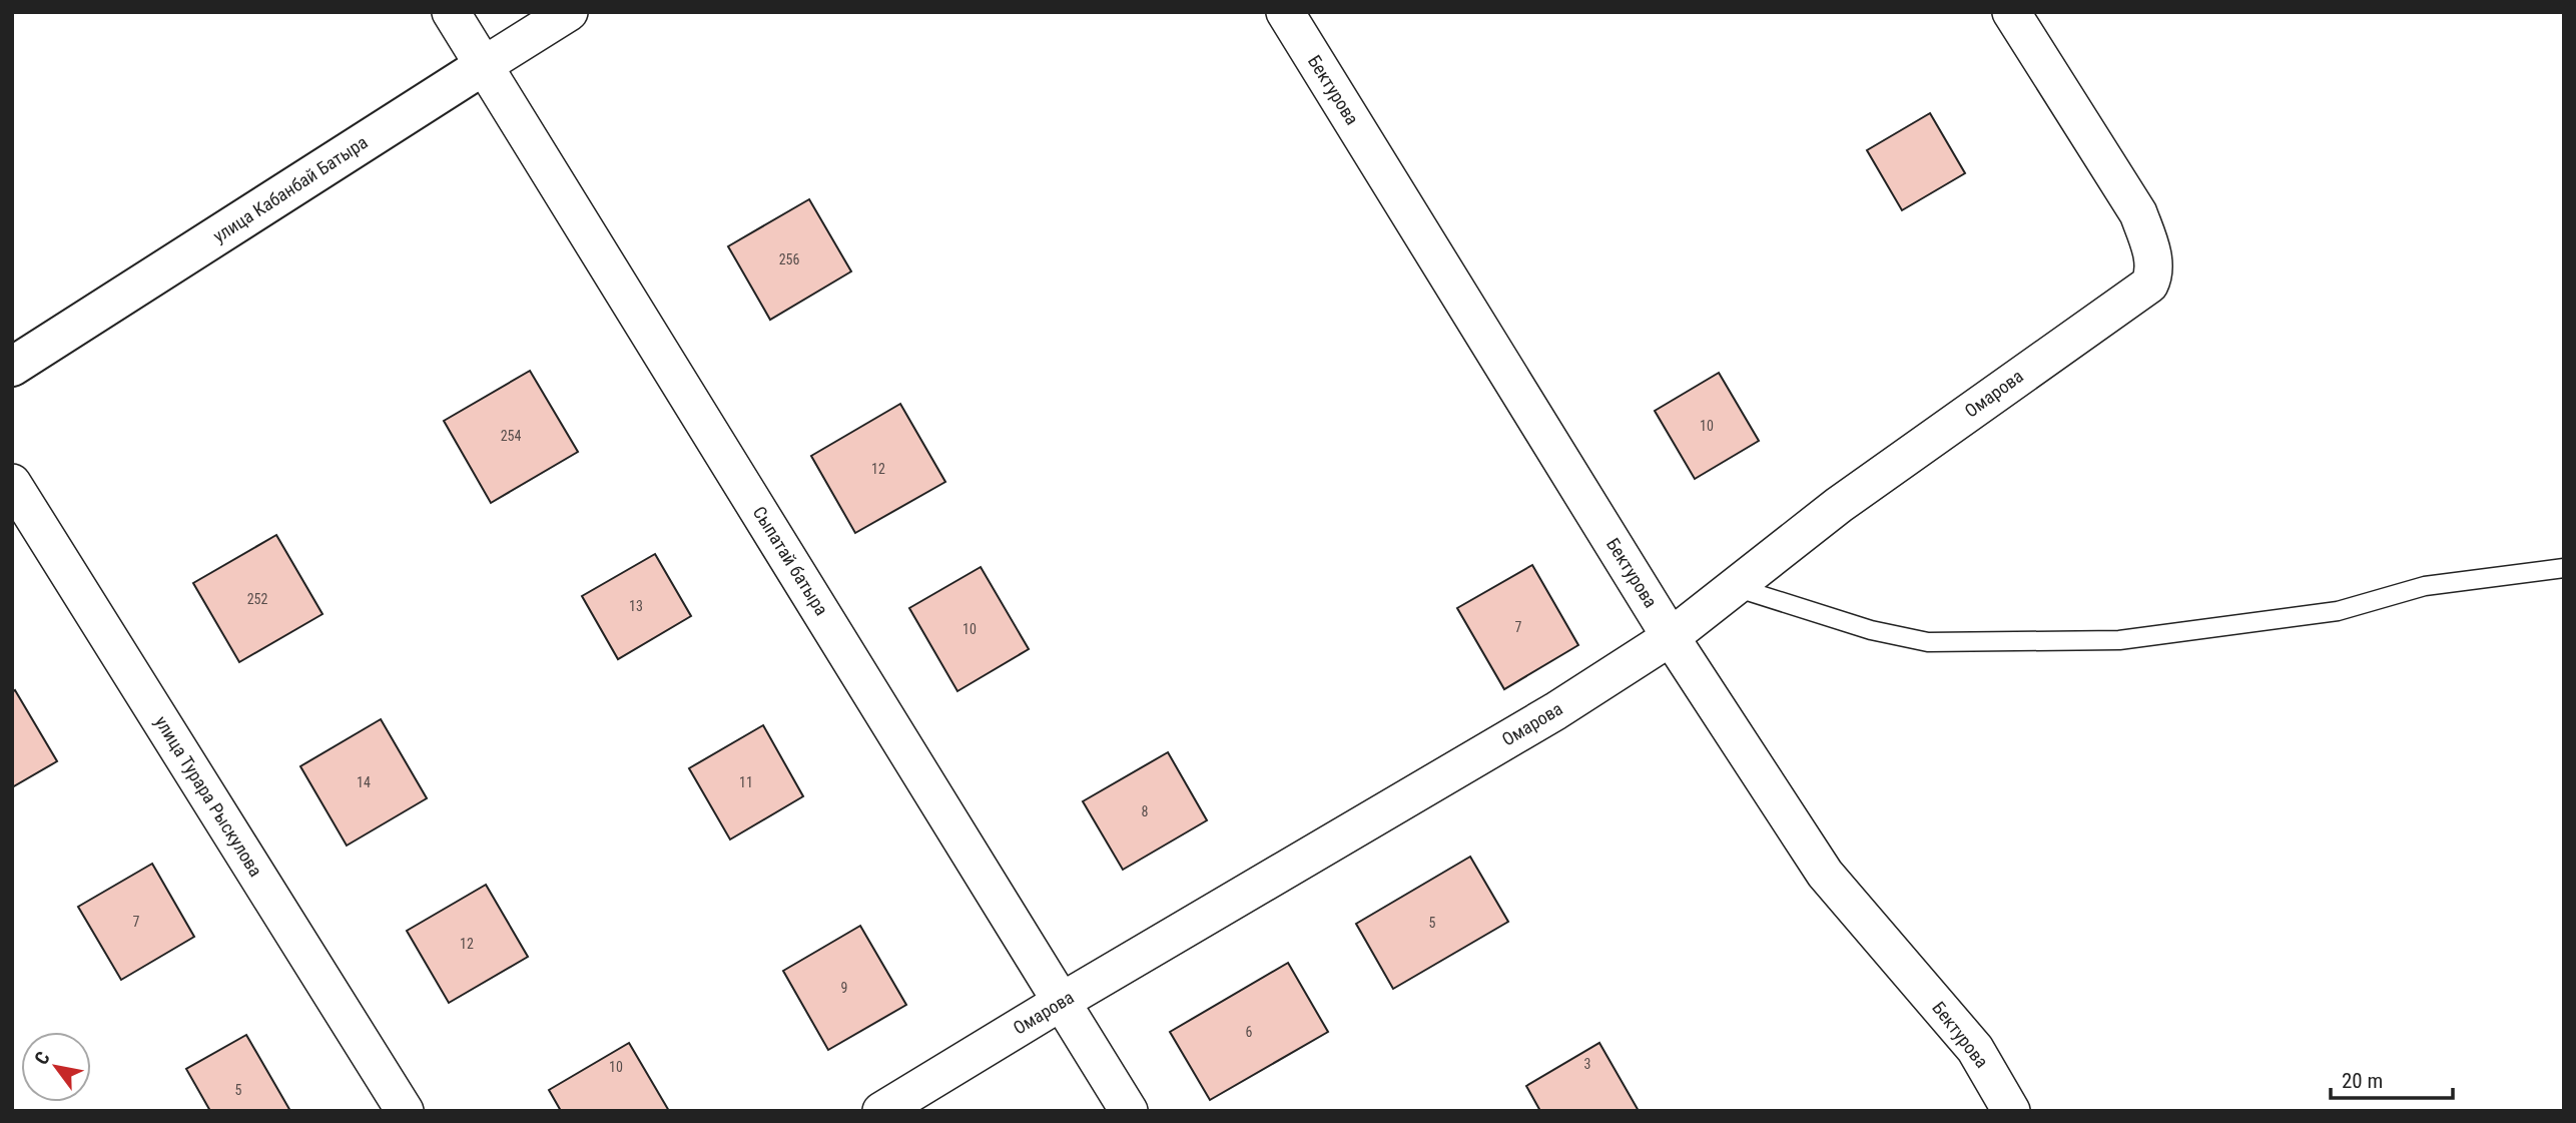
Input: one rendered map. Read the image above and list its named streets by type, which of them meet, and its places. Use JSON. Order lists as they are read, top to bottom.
{
  "streets": {
    "street": [
      "Бектурова",
      "улица Кабанбай Батыра",
      "Омарова",
      "Сыпатай батыра",
      "улица Турара Рыскулова"
    ]
  },
  "crossings": [
    ["Бектурова", "Омарова"],
    ["улица Кабанбай Батыра", "Сыпатай батыра"],
    ["Омарова", "Сыпатай батыра"]
  ],
  "house_numbers": [
    "256",
    "10",
    "254",
    "12",
    "252",
    "13",
    "7",
    "10",
    "14",
    "11",
    "8",
    "7",
    "5",
    "12",
    "9",
    "6",
    "3",
    "10",
    "5"
  ],
  "scale_bar": "20 m",
  "north": "top left"
}
